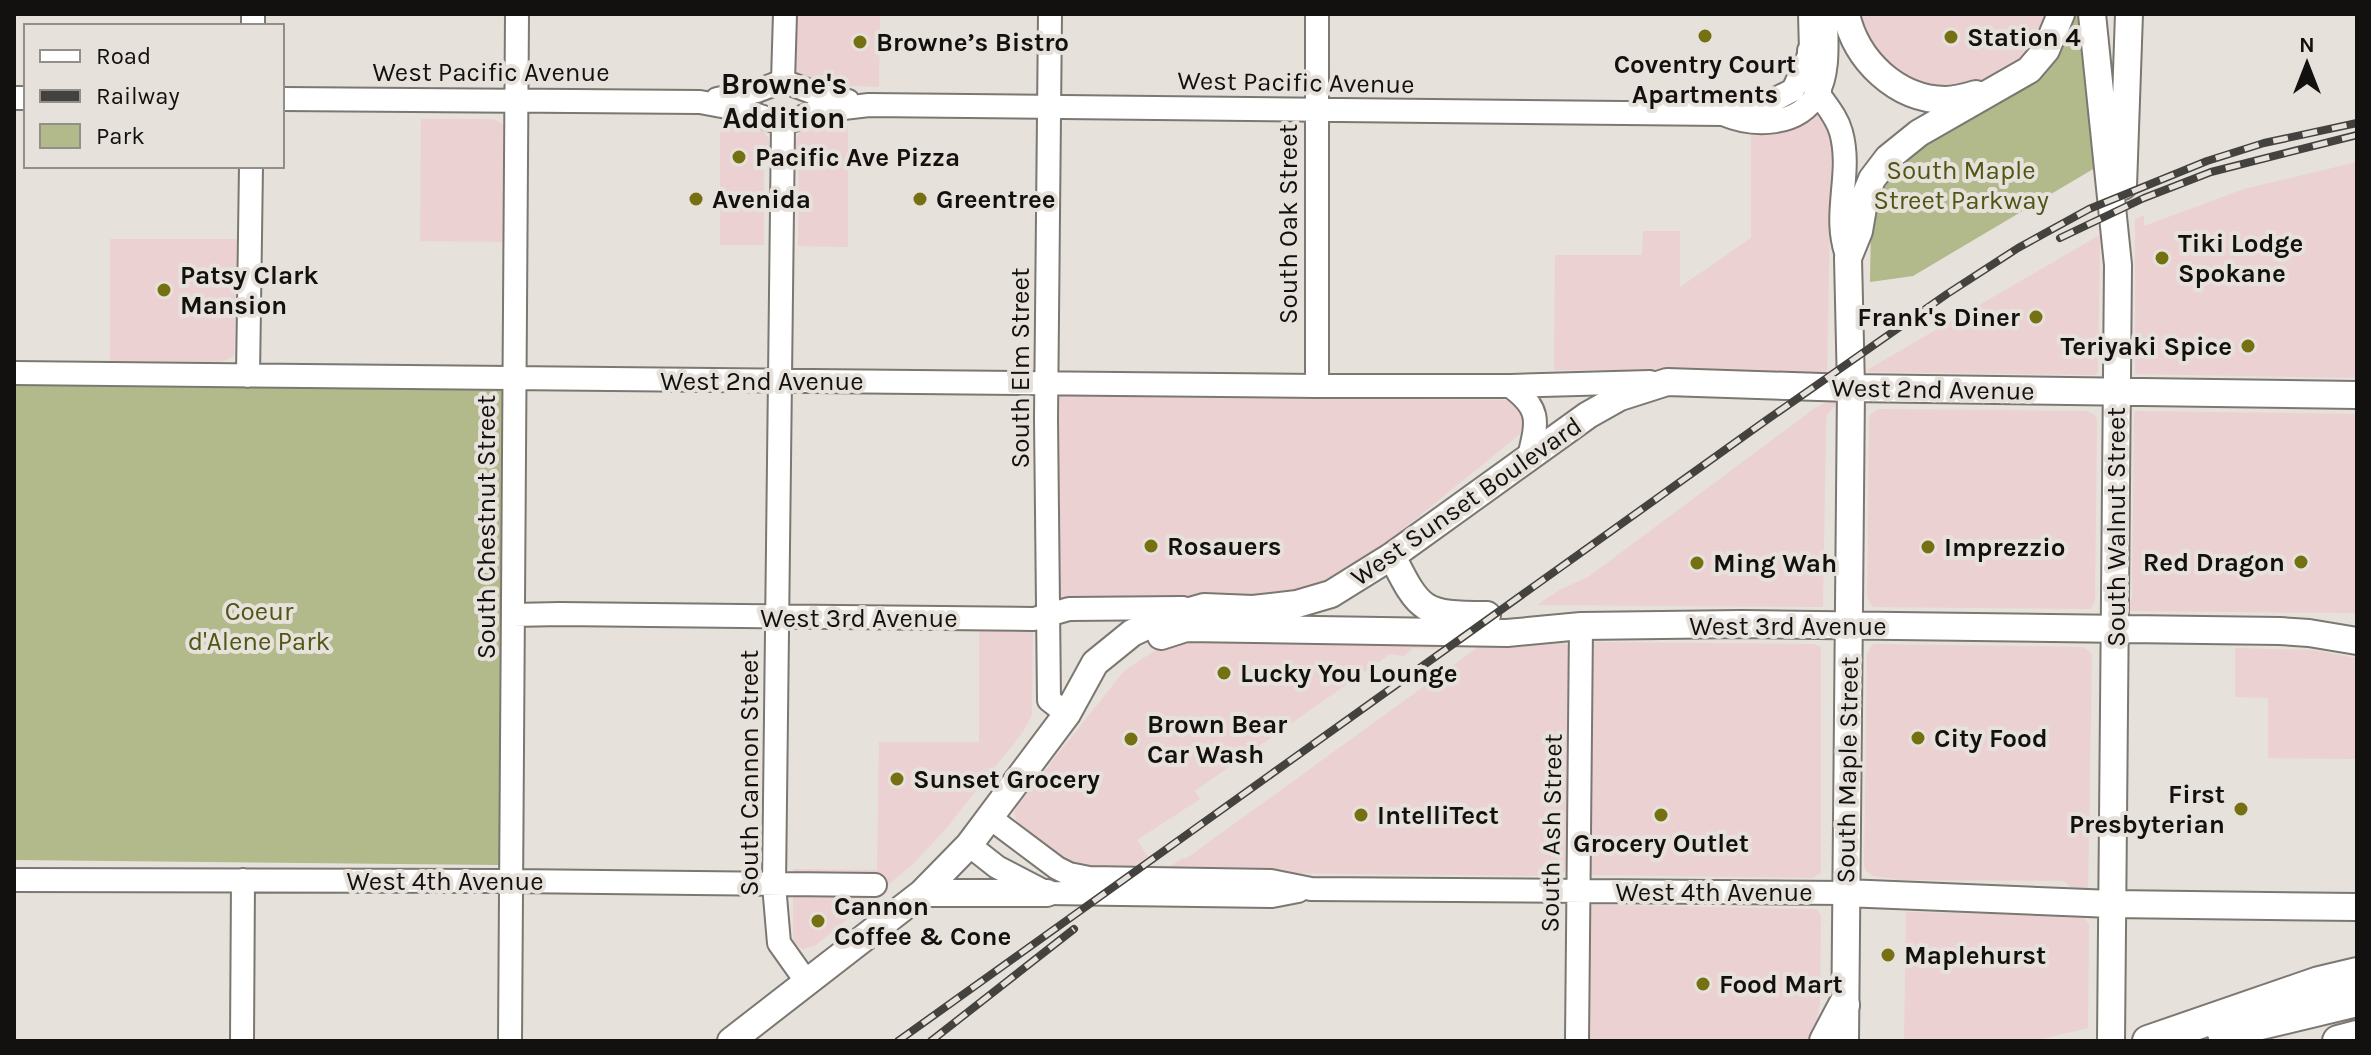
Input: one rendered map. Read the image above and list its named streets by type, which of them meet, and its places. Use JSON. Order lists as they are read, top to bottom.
{
  "streets": {
    "main road": [
      "West 2nd Avenue",
      "West Sunset Boulevard",
      "South Walnut Street",
      "West 3rd Avenue",
      "South Maple Street",
      "West 4th Avenue"
    ],
    "street": [
      "West Pacific Avenue",
      "South Oak Street",
      "South Elm Street",
      "South Chestnut Street",
      "South Cannon Street",
      "South Ash Street"
    ]
  },
  "crossings": [
    ["West Pacific Avenue", "South Oak Street"],
    ["West Pacific Avenue", "South Elm Street"],
    ["West Pacific Avenue", "South Chestnut Street"],
    ["West Pacific Avenue", "South Maple Street"],
    ["West Pacific Avenue", "South Cannon Street"],
    ["South Oak Street", "West 2nd Avenue"],
    ["South Elm Street", "West 2nd Avenue"],
    ["South Elm Street", "West Sunset Boulevard"],
    ["South Elm Street", "West 3rd Avenue"],
    ["West 2nd Avenue", "West Sunset Boulevard"],
    ["West 2nd Avenue", "South Chestnut Street"],
    ["West 2nd Avenue", "South Walnut Street"],
    ["West 2nd Avenue", "South Maple Street"],
    ["West 2nd Avenue", "South Cannon Street"],
    ["West Sunset Boulevard", "West 3rd Avenue"],
    ["West Sunset Boulevard", "South Cannon Street"],
    ["West Sunset Boulevard", "West 4th Avenue"],
    ["South Chestnut Street", "West 3rd Avenue"],
    ["South Chestnut Street", "West 4th Avenue"],
    ["South Walnut Street", "West 3rd Avenue"],
    ["South Walnut Street", "West 4th Avenue"],
    ["West 3rd Avenue", "South Maple Street"],
    ["West 3rd Avenue", "South Cannon Street"],
    ["West 3rd Avenue", "South Ash Street"],
    ["South Maple Street", "West 4th Avenue"],
    ["South Cannon Street", "West 4th Avenue"],
    ["South Ash Street", "West 4th Avenue"]
  ],
  "districts": ["Browne's Addition"],
  "parks": ["South Maple Street Parkway", "Coeur d'Alene Park"],
  "places": [
    "Coventry Court Apartments",
    "Station 4",
    "Browne’s Bistro",
    "Pacific Ave Pizza",
    "Avenida",
    "Greentree",
    "Tiki Lodge Spokane",
    "Patsy Clark Mansion",
    "Frank's Diner",
    "Teriyaki Spice",
    "Rosauers",
    "Imprezzio",
    "Red Dragon",
    "Ming Wah",
    "Lucky You Lounge",
    "City Food",
    "Brown Bear Car Wash",
    "Sunset Grocery",
    "First Presbyterian",
    "IntelliTect",
    "Grocery Outlet",
    "Cannon Coffee & Cone",
    "Maplehurst",
    "Food Mart"
  ],
  "legend": ["Road", "Railway", "Park"],
  "north": "top"
}
